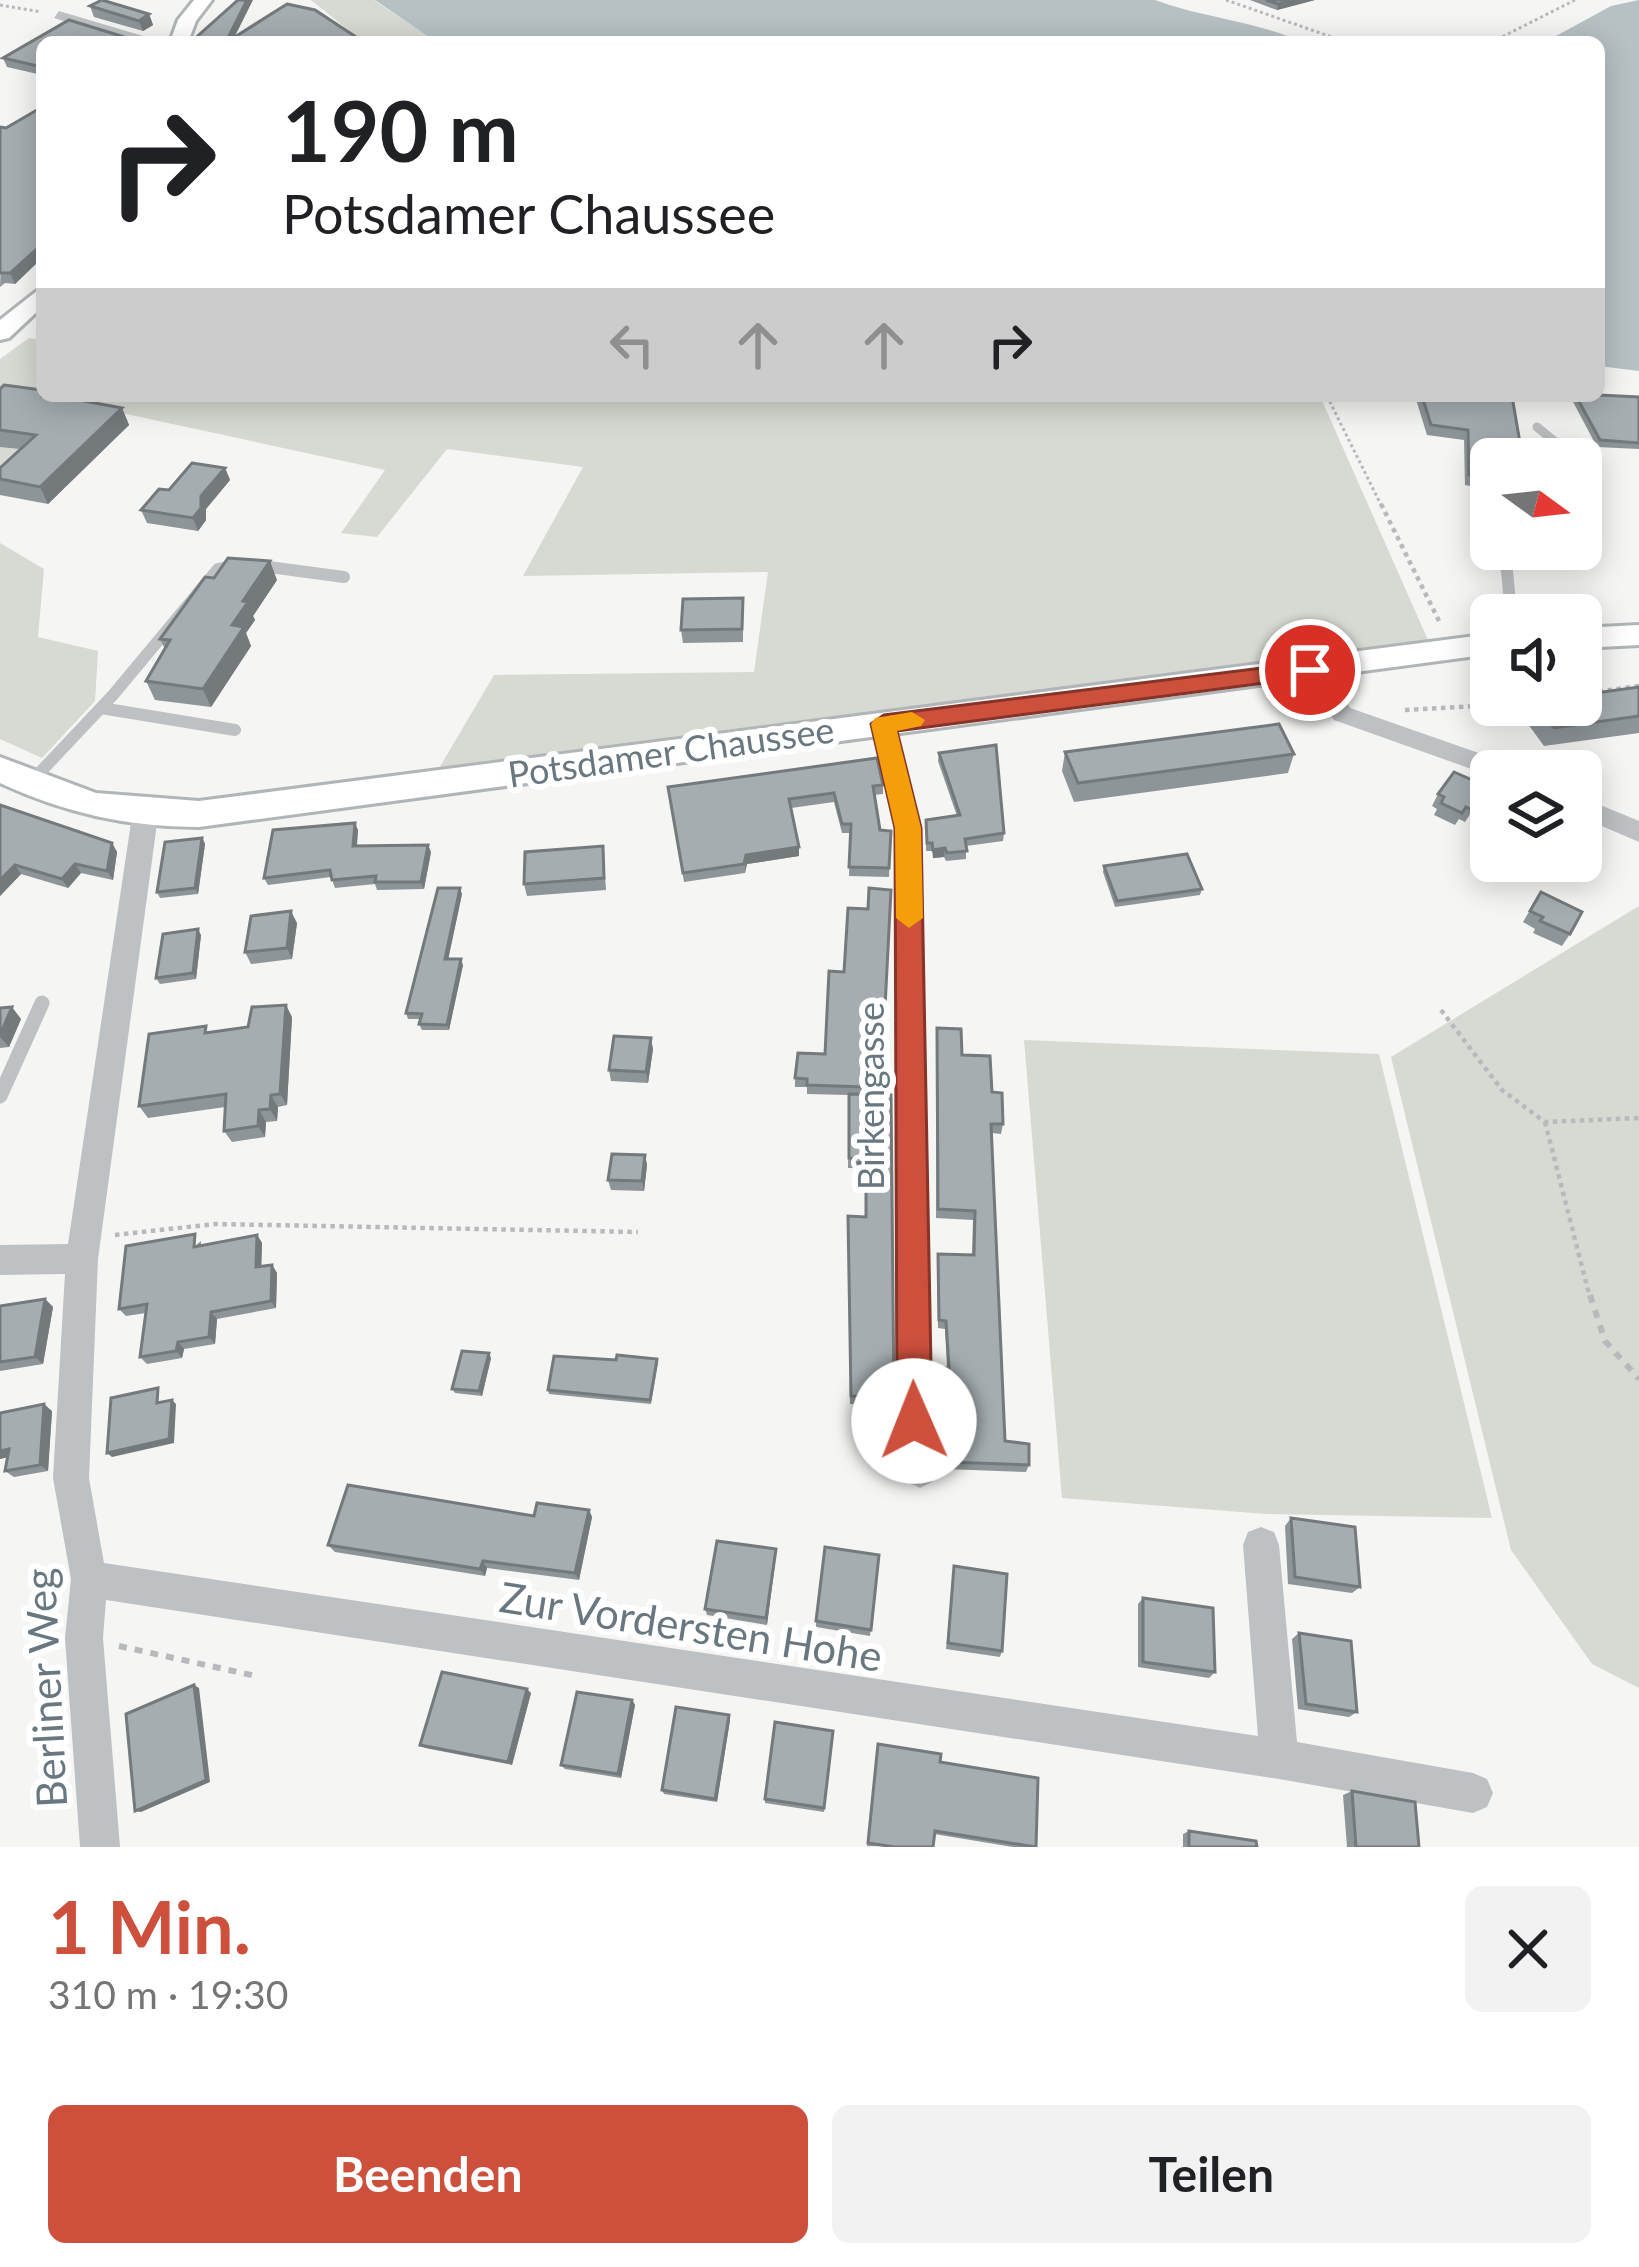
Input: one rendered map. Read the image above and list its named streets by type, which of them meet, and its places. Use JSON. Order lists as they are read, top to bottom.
{
  "streets": {
    "main road": ["Potsdamer Chaussee"],
    "street": ["Birkengasse", "Zur Vordersten Hohe", "Berliner Weg"]
  },
  "crossings": [
    ["Potsdamer Chaussee", "Birkengasse"],
    ["Potsdamer Chaussee", "Berliner Weg"],
    ["Zur Vordersten Hohe", "Berliner Weg"]
  ],
  "north": "right",
  "page": {
    "turn": ["190 m", "Potsdamer Chaussee"],
    "heading": ["1 Min.", "310 m · 19:30"],
    "buttons": ["Beenden", "Teilen"]
  }
}
